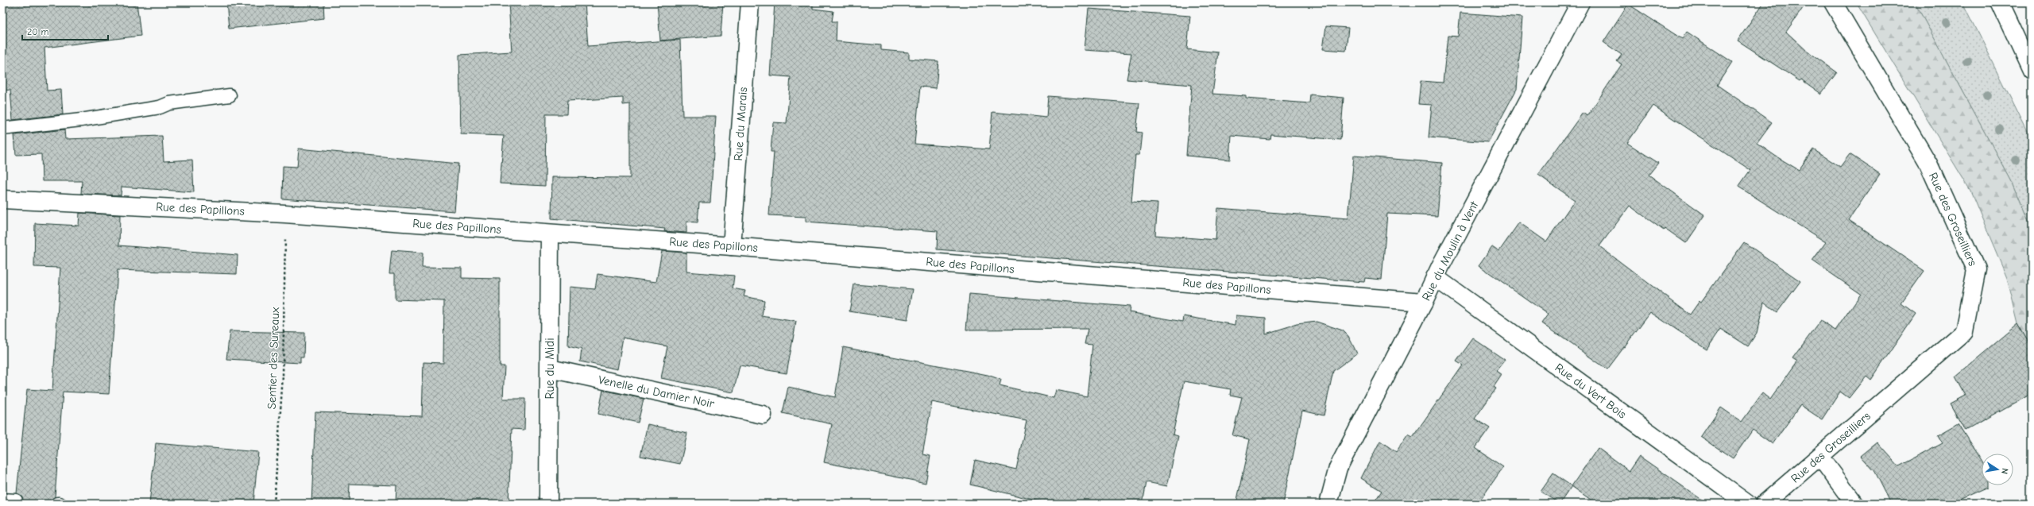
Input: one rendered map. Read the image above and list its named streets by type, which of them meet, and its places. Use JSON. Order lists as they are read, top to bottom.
{
  "streets": {
    "main road": [
      "Rue du Marais",
      "Rue des Papillons",
      "Rue des Groseilliers",
      "Rue du Moulin à Vent",
      "Rue du Midi",
      "Rue du Vert Bois",
      "Venelle du Damier Noir"
    ],
    "path": ["Sentier des Sureaux"]
  },
  "crossings": [
    ["Rue du Marais", "Rue des Papillons"],
    ["Rue des Papillons", "Rue du Moulin à Vent"],
    ["Rue des Papillons", "Sentier des Sureaux"],
    ["Rue des Papillons", "Rue du Midi"],
    ["Rue du Moulin à Vent", "Rue du Vert Bois"],
    ["Rue du Midi", "Venelle du Damier Noir"]
  ],
  "scale_bar": "20 m",
  "north": "right"
}
